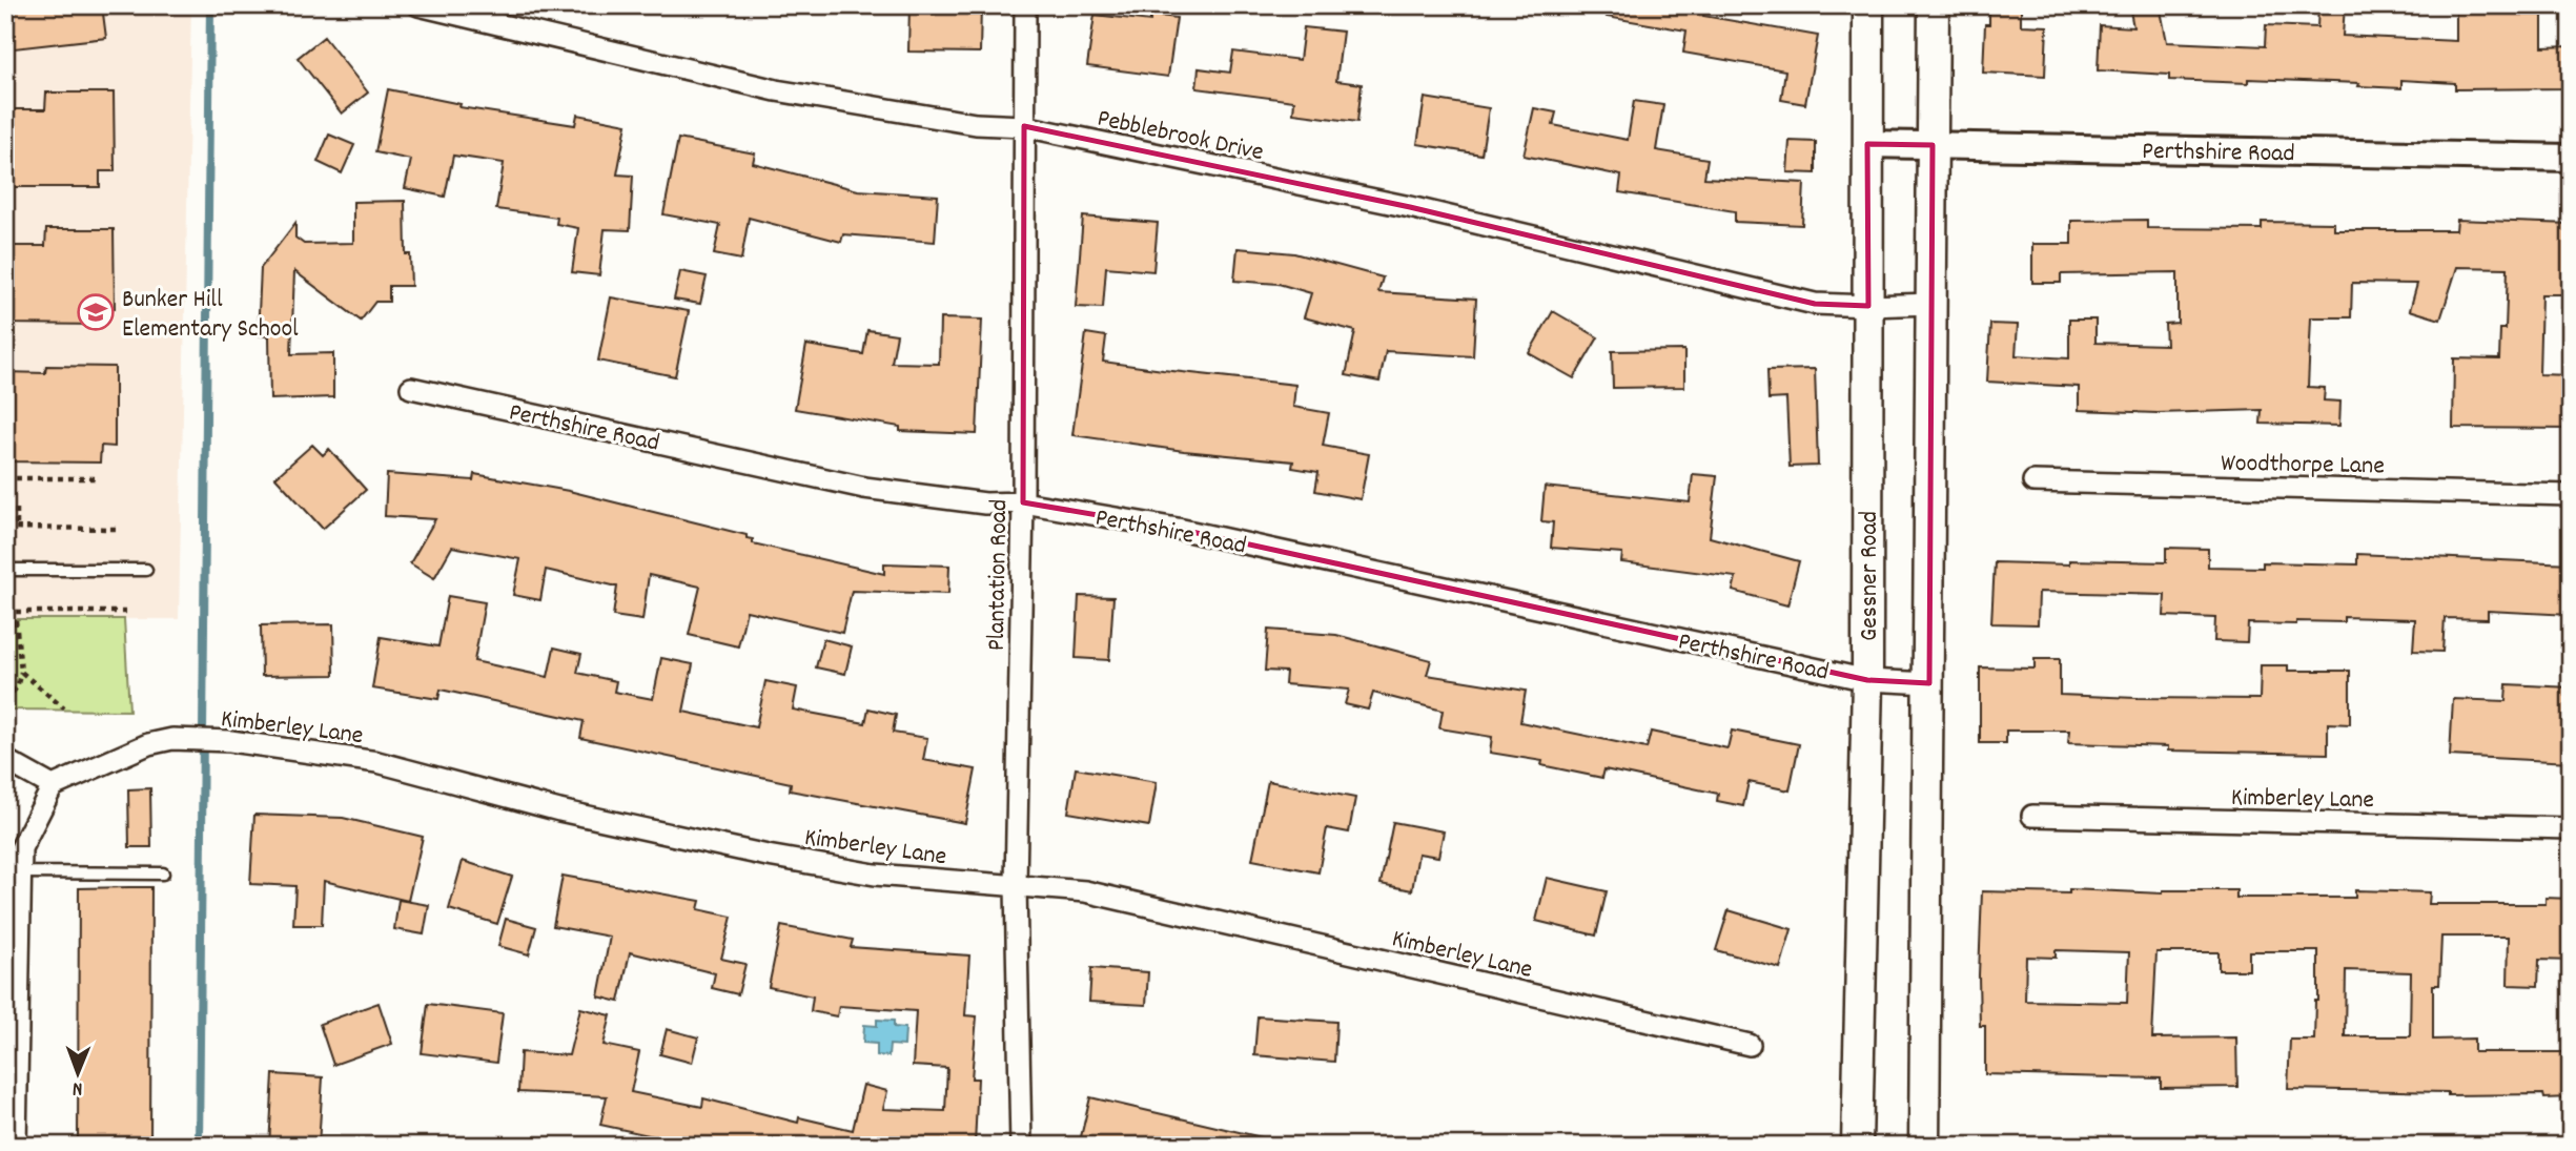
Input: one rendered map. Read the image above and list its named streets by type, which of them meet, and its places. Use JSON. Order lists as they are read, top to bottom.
{
  "streets": {
    "main road": ["Gessner Road"],
    "street": [
      "Pebblebrook Drive",
      "Perthshire Road",
      "Woodthorpe Lane",
      "Plantation Road",
      "Kimberley Lane"
    ]
  },
  "crossings": [
    ["Pebblebrook Drive", "Plantation Road"],
    ["Pebblebrook Drive", "Gessner Road"],
    ["Perthshire Road", "Plantation Road"],
    ["Perthshire Road", "Gessner Road"],
    ["Plantation Road", "Kimberley Lane"]
  ],
  "places": {
    "school or university": ["Bunker Hill Elementary School"]
  },
  "north": "bottom"
}
